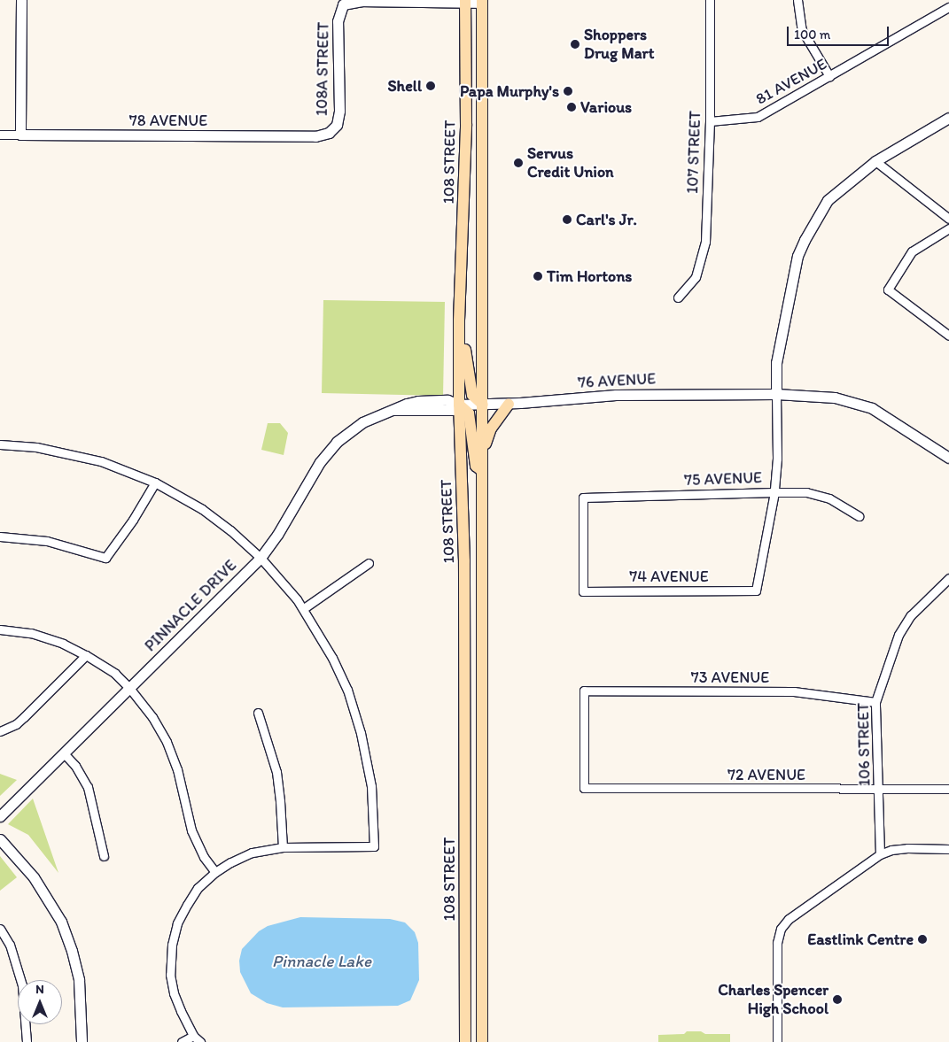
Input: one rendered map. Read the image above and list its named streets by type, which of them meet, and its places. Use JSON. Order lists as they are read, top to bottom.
{
  "streets": {
    "main road": ["108 STREET"],
    "street": [
      "108A STREET",
      "81 AVENUE",
      "78 AVENUE",
      "107 STREET",
      "76 AVENUE",
      "75 AVENUE",
      "74 AVENUE",
      "PINNACLE DRIVE",
      "73 AVENUE",
      "106 STREET",
      "72 AVENUE"
    ]
  },
  "crossings": [
    ["108A STREET", "78 AVENUE"],
    ["108A STREET", "108 STREET"],
    ["81 AVENUE", "107 STREET"],
    ["108 STREET", "76 AVENUE"],
    ["108 STREET", "PINNACLE DRIVE"],
    ["76 AVENUE", "PINNACLE DRIVE"],
    ["75 AVENUE", "74 AVENUE"],
    ["73 AVENUE", "106 STREET"],
    ["73 AVENUE", "72 AVENUE"],
    ["106 STREET", "72 AVENUE"]
  ],
  "water": ["Pinnacle Lake"],
  "places": [
    "Shoppers Drug Mart",
    "Shell",
    "Papa Murphy's",
    "Various",
    "Servus Credit Union",
    "Carl's Jr.",
    "Tim Hortons",
    "Eastlink Centre",
    "Charles Spencer High School"
  ],
  "scale_bar": "100 m",
  "north": "top"
}
